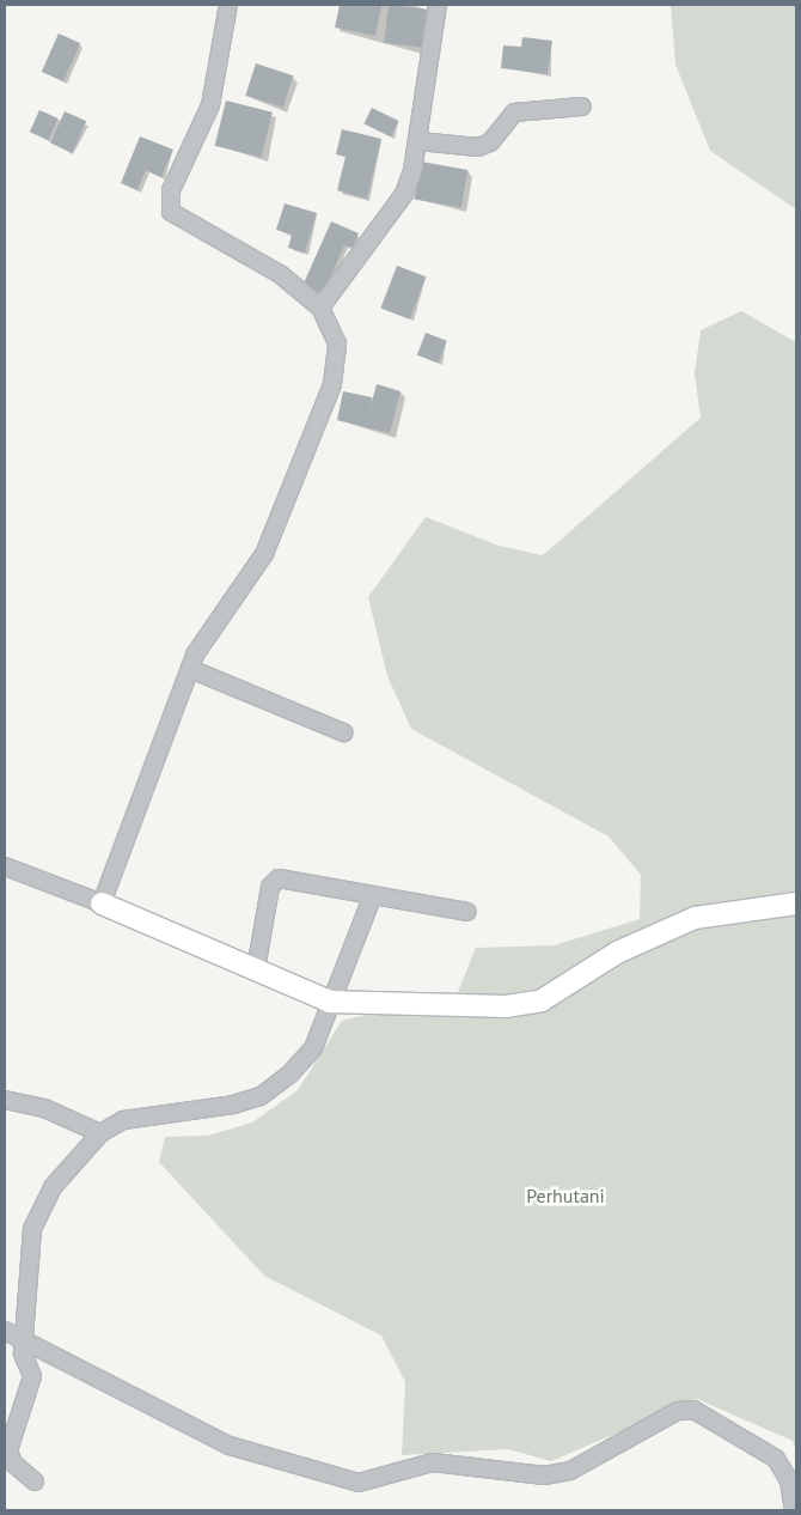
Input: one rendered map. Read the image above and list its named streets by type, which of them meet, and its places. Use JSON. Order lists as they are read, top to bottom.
{
  "parks": ["Perhutani"]
}
